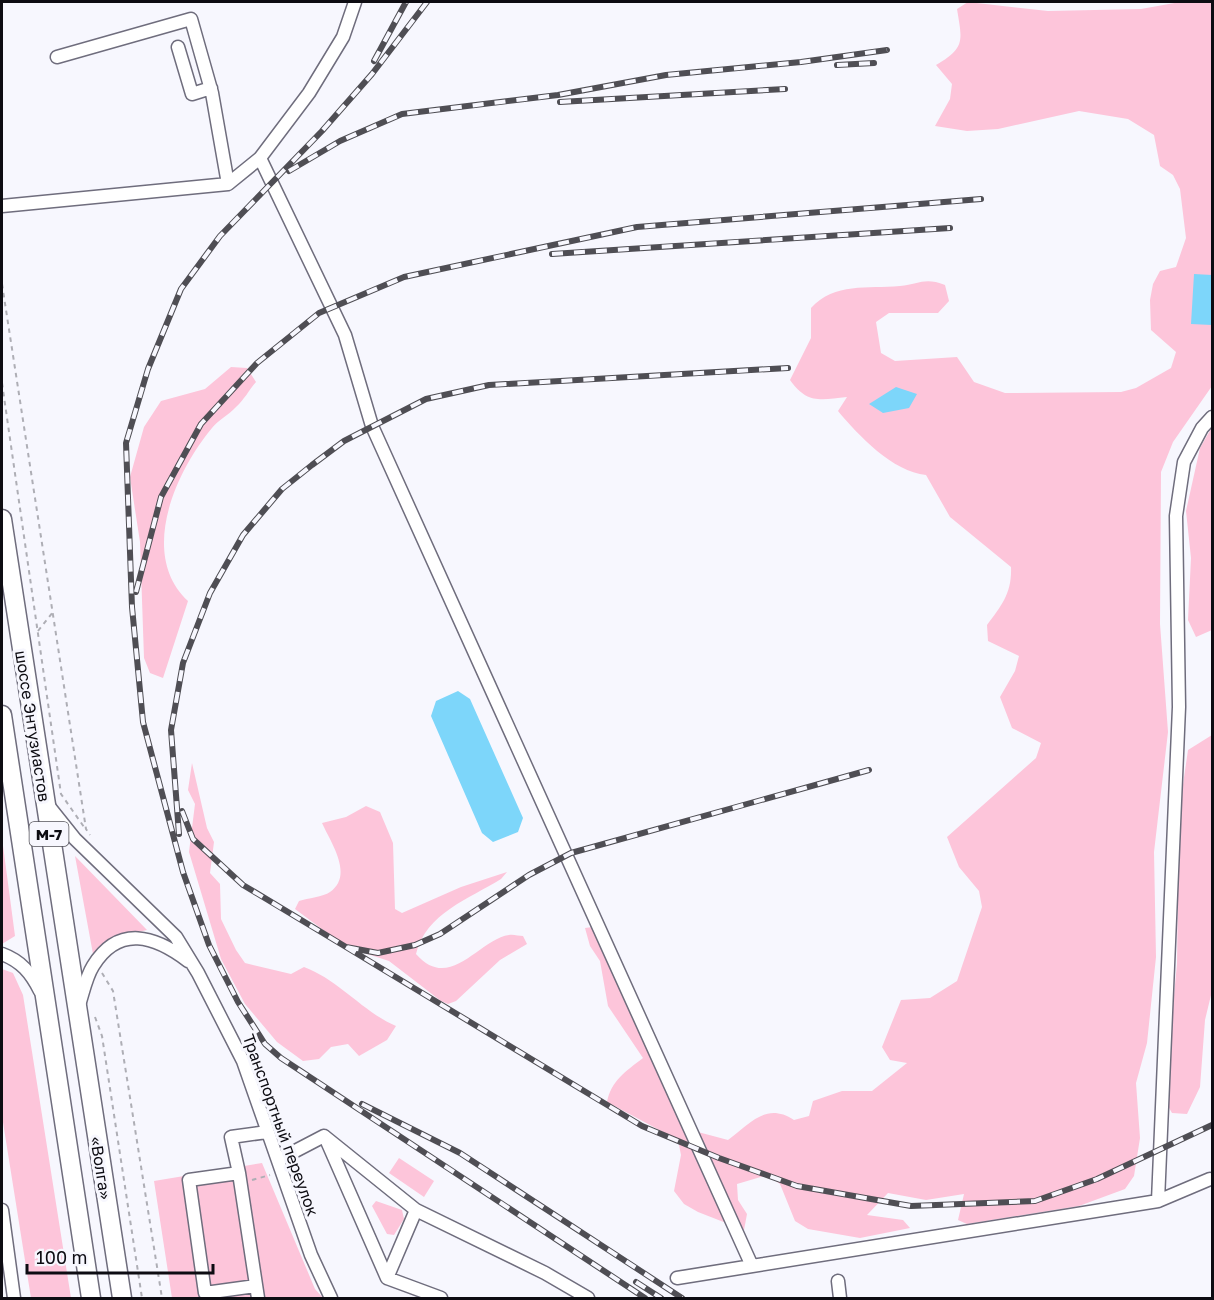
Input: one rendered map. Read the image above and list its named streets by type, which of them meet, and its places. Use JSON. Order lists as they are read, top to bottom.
{
  "streets": {
    "highway": ["шоссе Энтузиастов", "М-7", "«Волга»"],
    "street": ["Транспортный переулок"]
  },
  "crossings": [
    ["шоссе Энтузиастов", "Транспортный переулок"],
    ["шоссе Энтузиастов", "«Волга»"]
  ],
  "scale_bar": "100 m"
}
